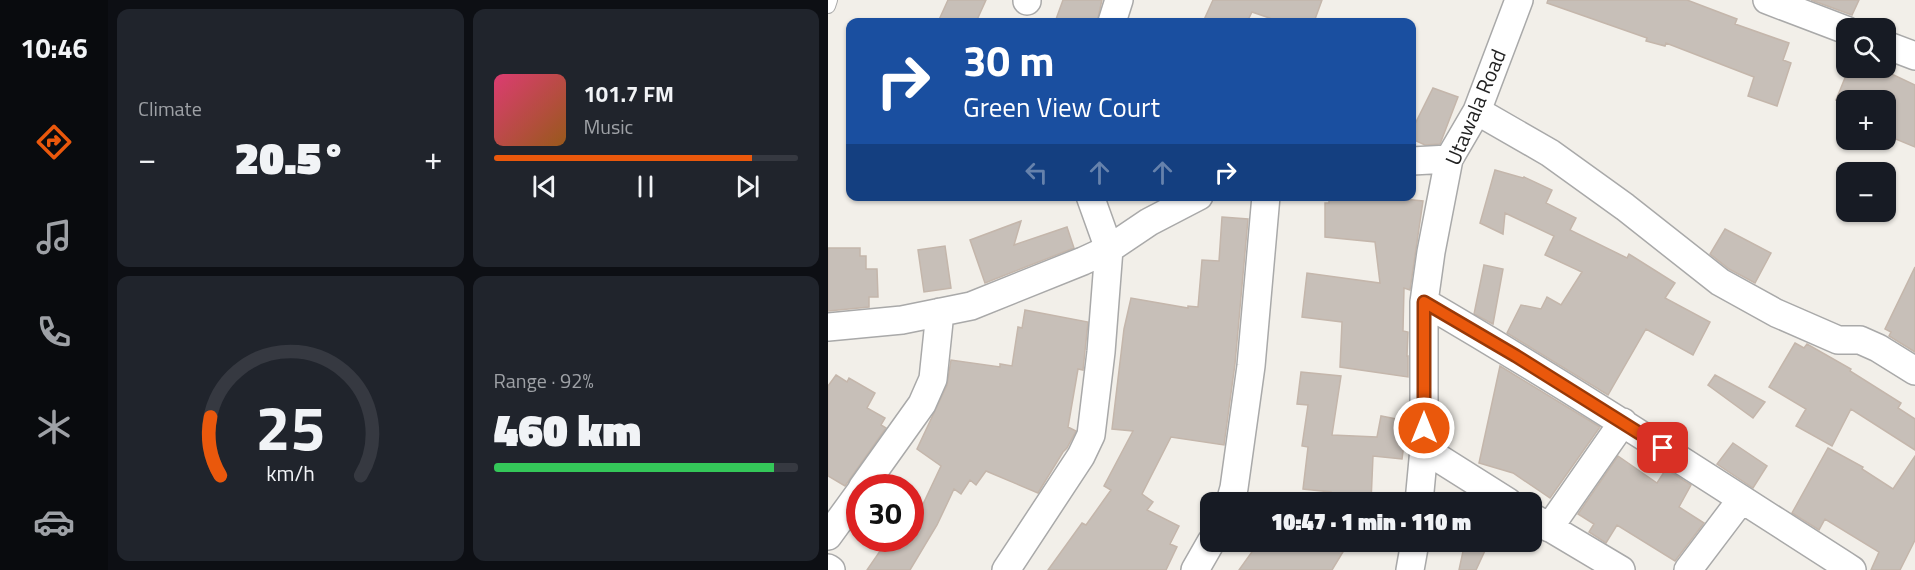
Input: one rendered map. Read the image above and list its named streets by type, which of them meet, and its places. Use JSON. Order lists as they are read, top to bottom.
{
  "streets": {
    "street": ["Utawala Road"]
  },
  "page": {
    "tabs": "10:46",
    "tile": [
      "Climate",
      ["Range · 92%", "460 km"]
    ],
    "map_buttons": ["+", "−"],
    "turn": ["30 m", "Green View Court"],
    "song": ["101.7 FM", "Music"],
    "heat": ["−", "20.5°", "+"],
    "limit": "30",
    "trip": "10:47 · 1 min · 110 m",
    "gauge": ["25", "km/h"]
  }
}
